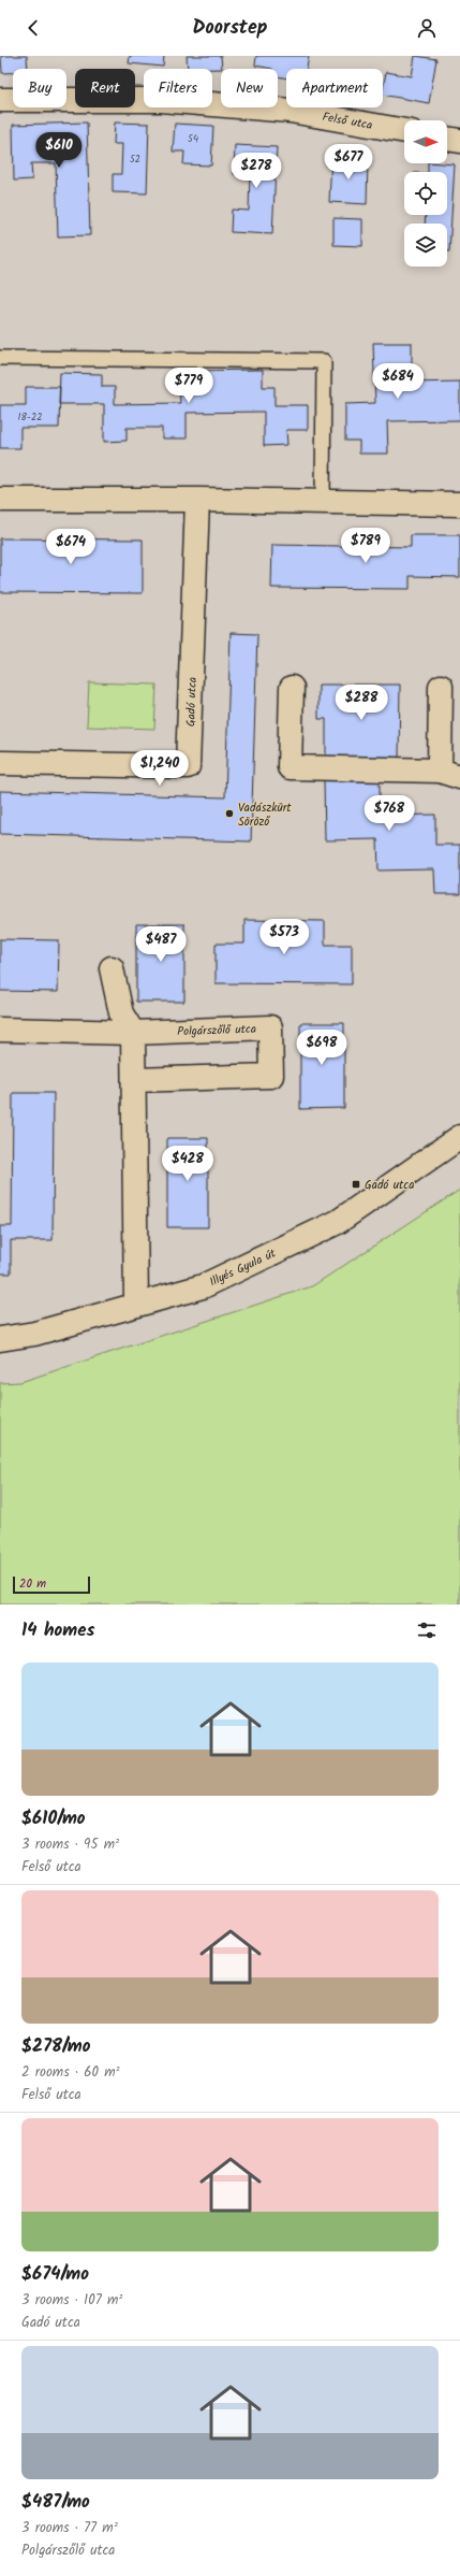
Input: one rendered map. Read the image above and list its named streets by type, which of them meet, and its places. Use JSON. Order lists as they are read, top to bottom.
{
  "streets": {
    "street": [
      "Felső utca",
      "Gadó utca",
      "Polgárszőlő utca",
      "Illyés Gyula út"
    ]
  },
  "places": {
    "other": ["Vadászkürt Söröző"],
    "transit": ["Gadó utca"]
  },
  "house_numbers": ["54", "52", "18-22"],
  "scale_bar": "20 m",
  "north": "right",
  "page": {
    "header": "Doorstep",
    "chip": [
      "Buy",
      "Rent",
      "Filters",
      "New",
      "Apartment"
    ],
    "price": [
      "$610",
      "$677",
      "$278",
      "$684",
      "$779",
      "$789",
      "$674",
      "$288",
      "$1,240",
      "$768",
      "$573",
      "$487",
      "$698",
      "$428"
    ],
    "scale": "20 m",
    "heading": "14 homes",
    "list": [
      {
        "name": "$610/mo",
        "note": "3 rooms · 95 m² · Felső utca"
      },
      {
        "name": "$278/mo",
        "note": "2 rooms · 60 m² · Felső utca"
      },
      {
        "name": "$674/mo",
        "note": "3 rooms · 107 m² · Gadó utca"
      },
      {
        "name": "$487/mo",
        "note": "3 rooms · 77 m² · Polgárszőlő utca"
      }
    ]
  }
}
